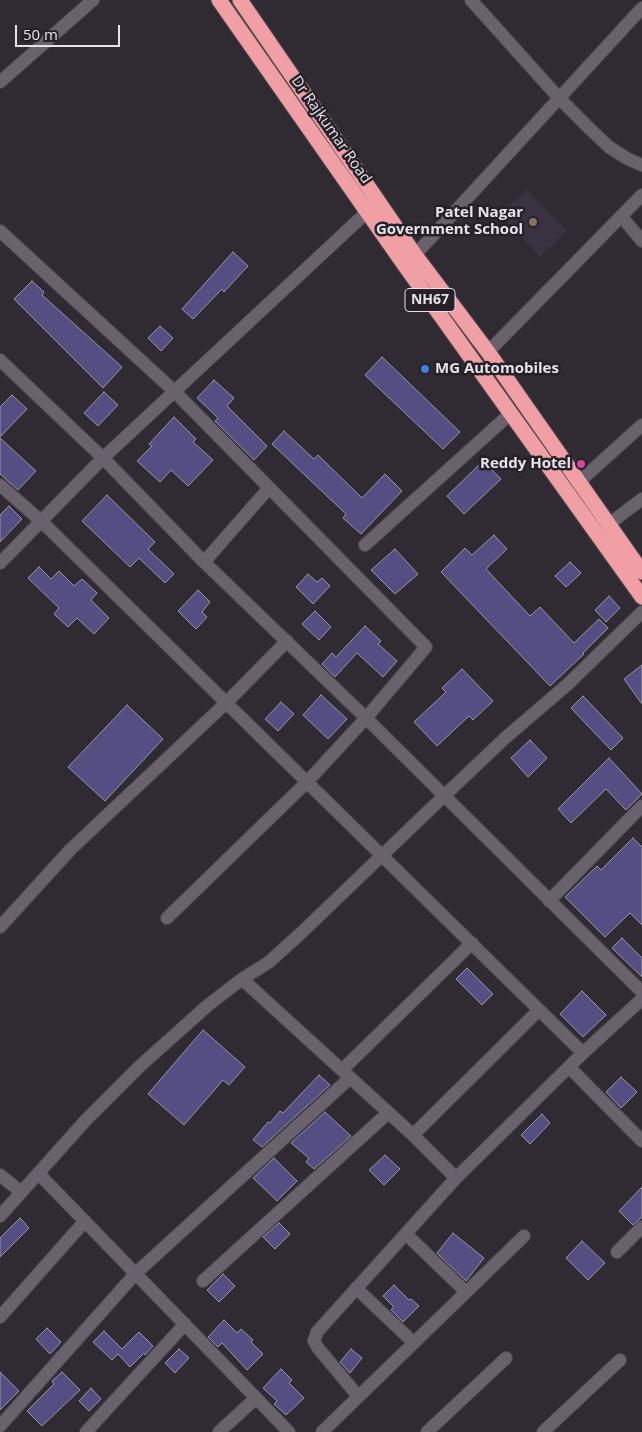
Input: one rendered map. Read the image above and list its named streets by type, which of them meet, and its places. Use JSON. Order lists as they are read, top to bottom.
{
  "streets": {
    "highway": ["Dr Rajkumar Road", "NH67"]
  },
  "places": ["Patel Nagar Government School", "MG Automobiles", "Reddy Hotel"],
  "scale_bar": "50 m"
}
